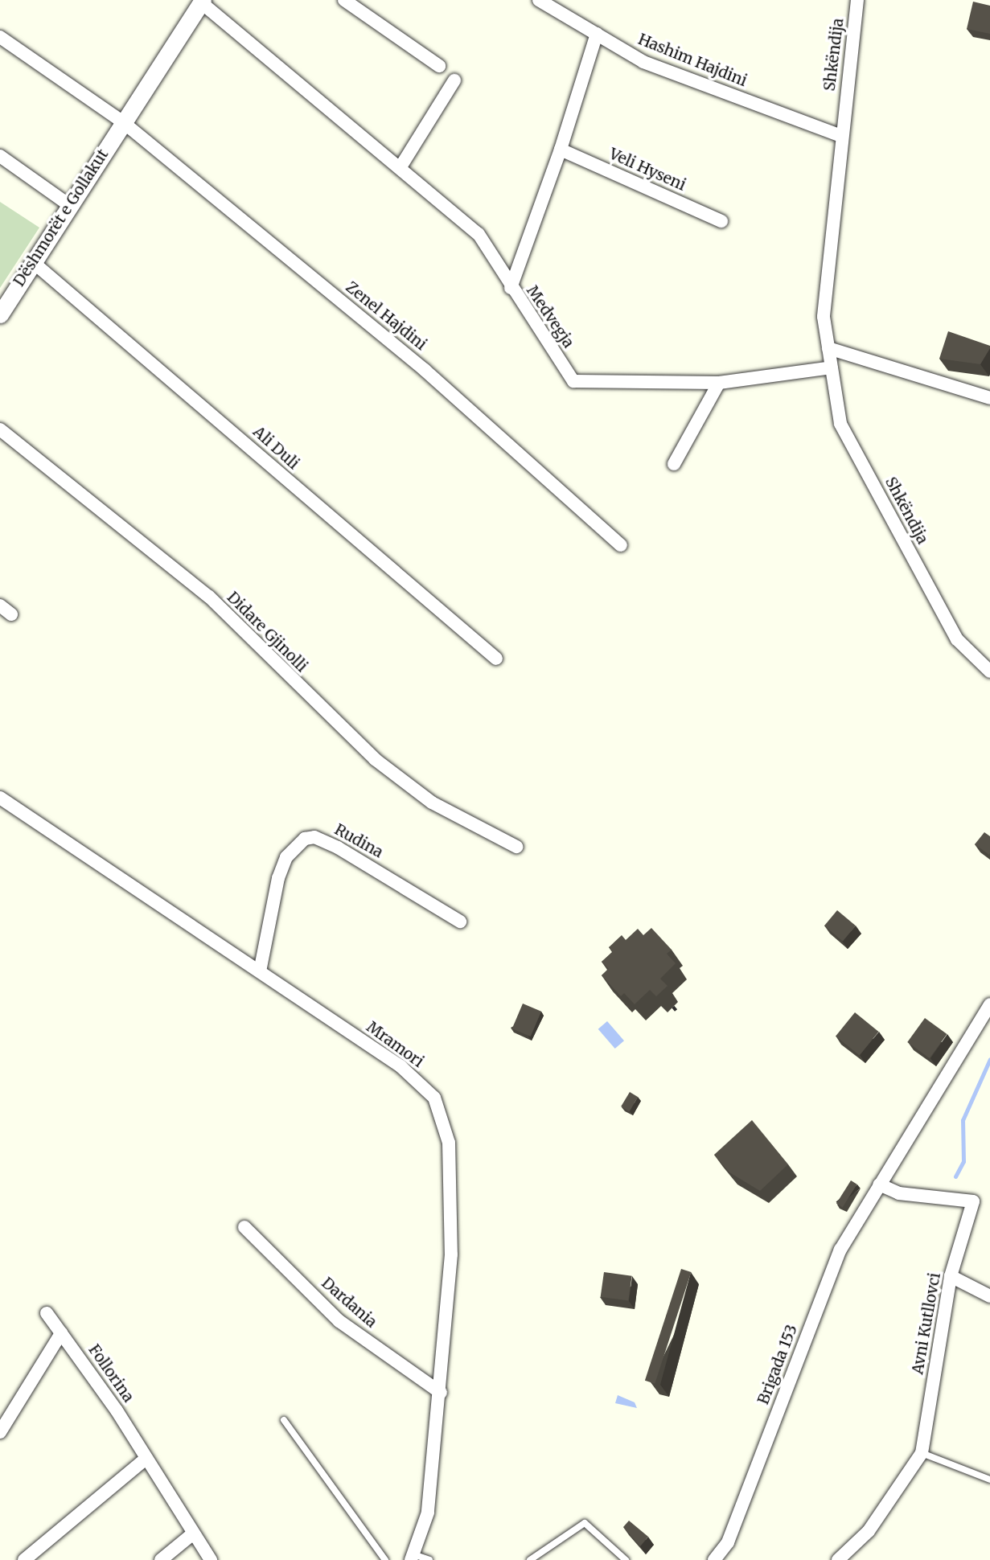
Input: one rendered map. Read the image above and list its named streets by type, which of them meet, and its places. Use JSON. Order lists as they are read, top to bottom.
{
  "streets": {
    "street": [
      "Shkëndija",
      "Hashim Hajdini",
      "Veli Hyseni",
      "Dëshmorët e Gollakut",
      "Zenel Hajdini",
      "Medvegja",
      "Ali Duli",
      "Didare Gjinolli",
      "Rudina",
      "Mramori",
      "Dardania",
      "Avni Kutllovci",
      "Brigada 153",
      "Follorina"
    ]
  },
  "crossings": [
    ["Shkëndija", "Hashim Hajdini"],
    ["Shkëndija", "Medvegja"],
    ["Dëshmorët e Gollakut", "Zenel Hajdini"],
    ["Dëshmorët e Gollakut", "Medvegja"],
    ["Dëshmorët e Gollakut", "Ali Duli"],
    ["Rudina", "Mramori"],
    ["Mramori", "Dardania"],
    ["Avni Kutllovci", "Brigada 153"]
  ]
}
